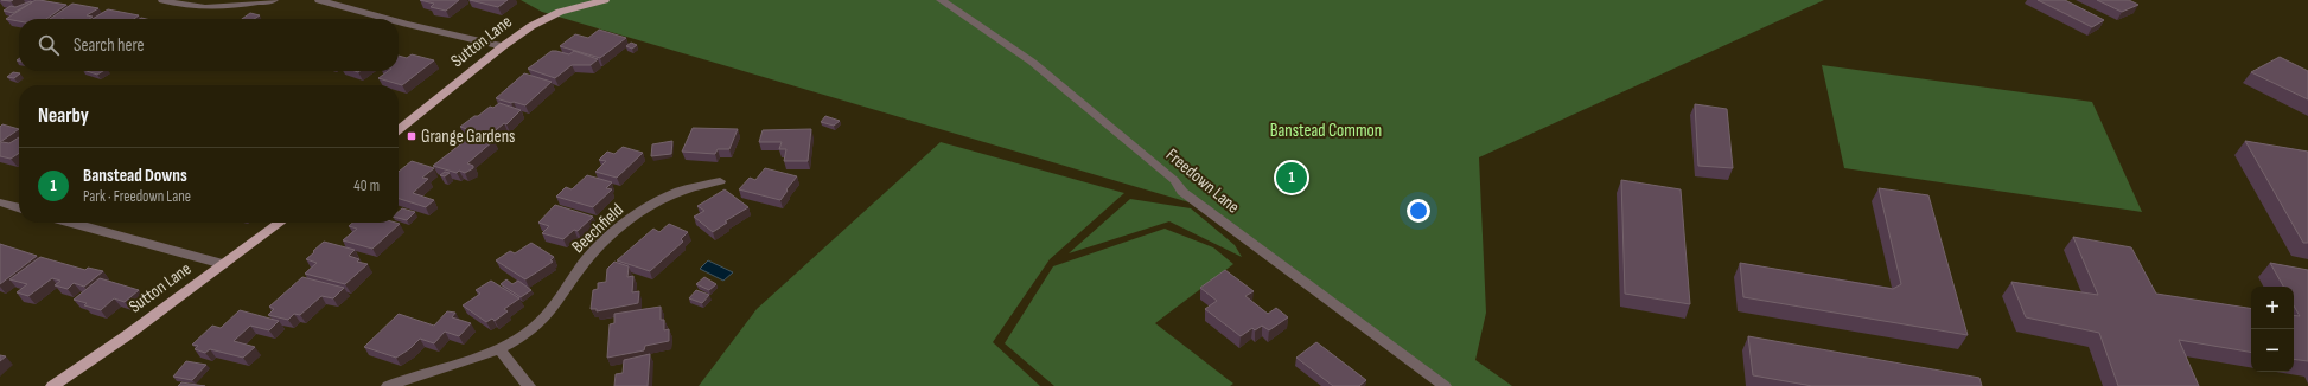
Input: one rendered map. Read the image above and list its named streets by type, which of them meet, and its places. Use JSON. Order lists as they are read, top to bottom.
{
  "streets": {
    "main road": ["Sutton Lane"],
    "street": ["Freedown Lane", "Beechfield"]
  },
  "parks": ["Banstead Common"],
  "places": {
    "transit": ["Grange Gardens"]
  },
  "page": {
    "search": "Search here",
    "heading": "Nearby",
    "list": [
      {
        "mark": "1",
        "name": "Banstead Downs",
        "note": "Park · Freedown Lane",
        "value": "40 m"
      }
    ],
    "pins": "1",
    "map_buttons": ["+", "−"]
  }
}
